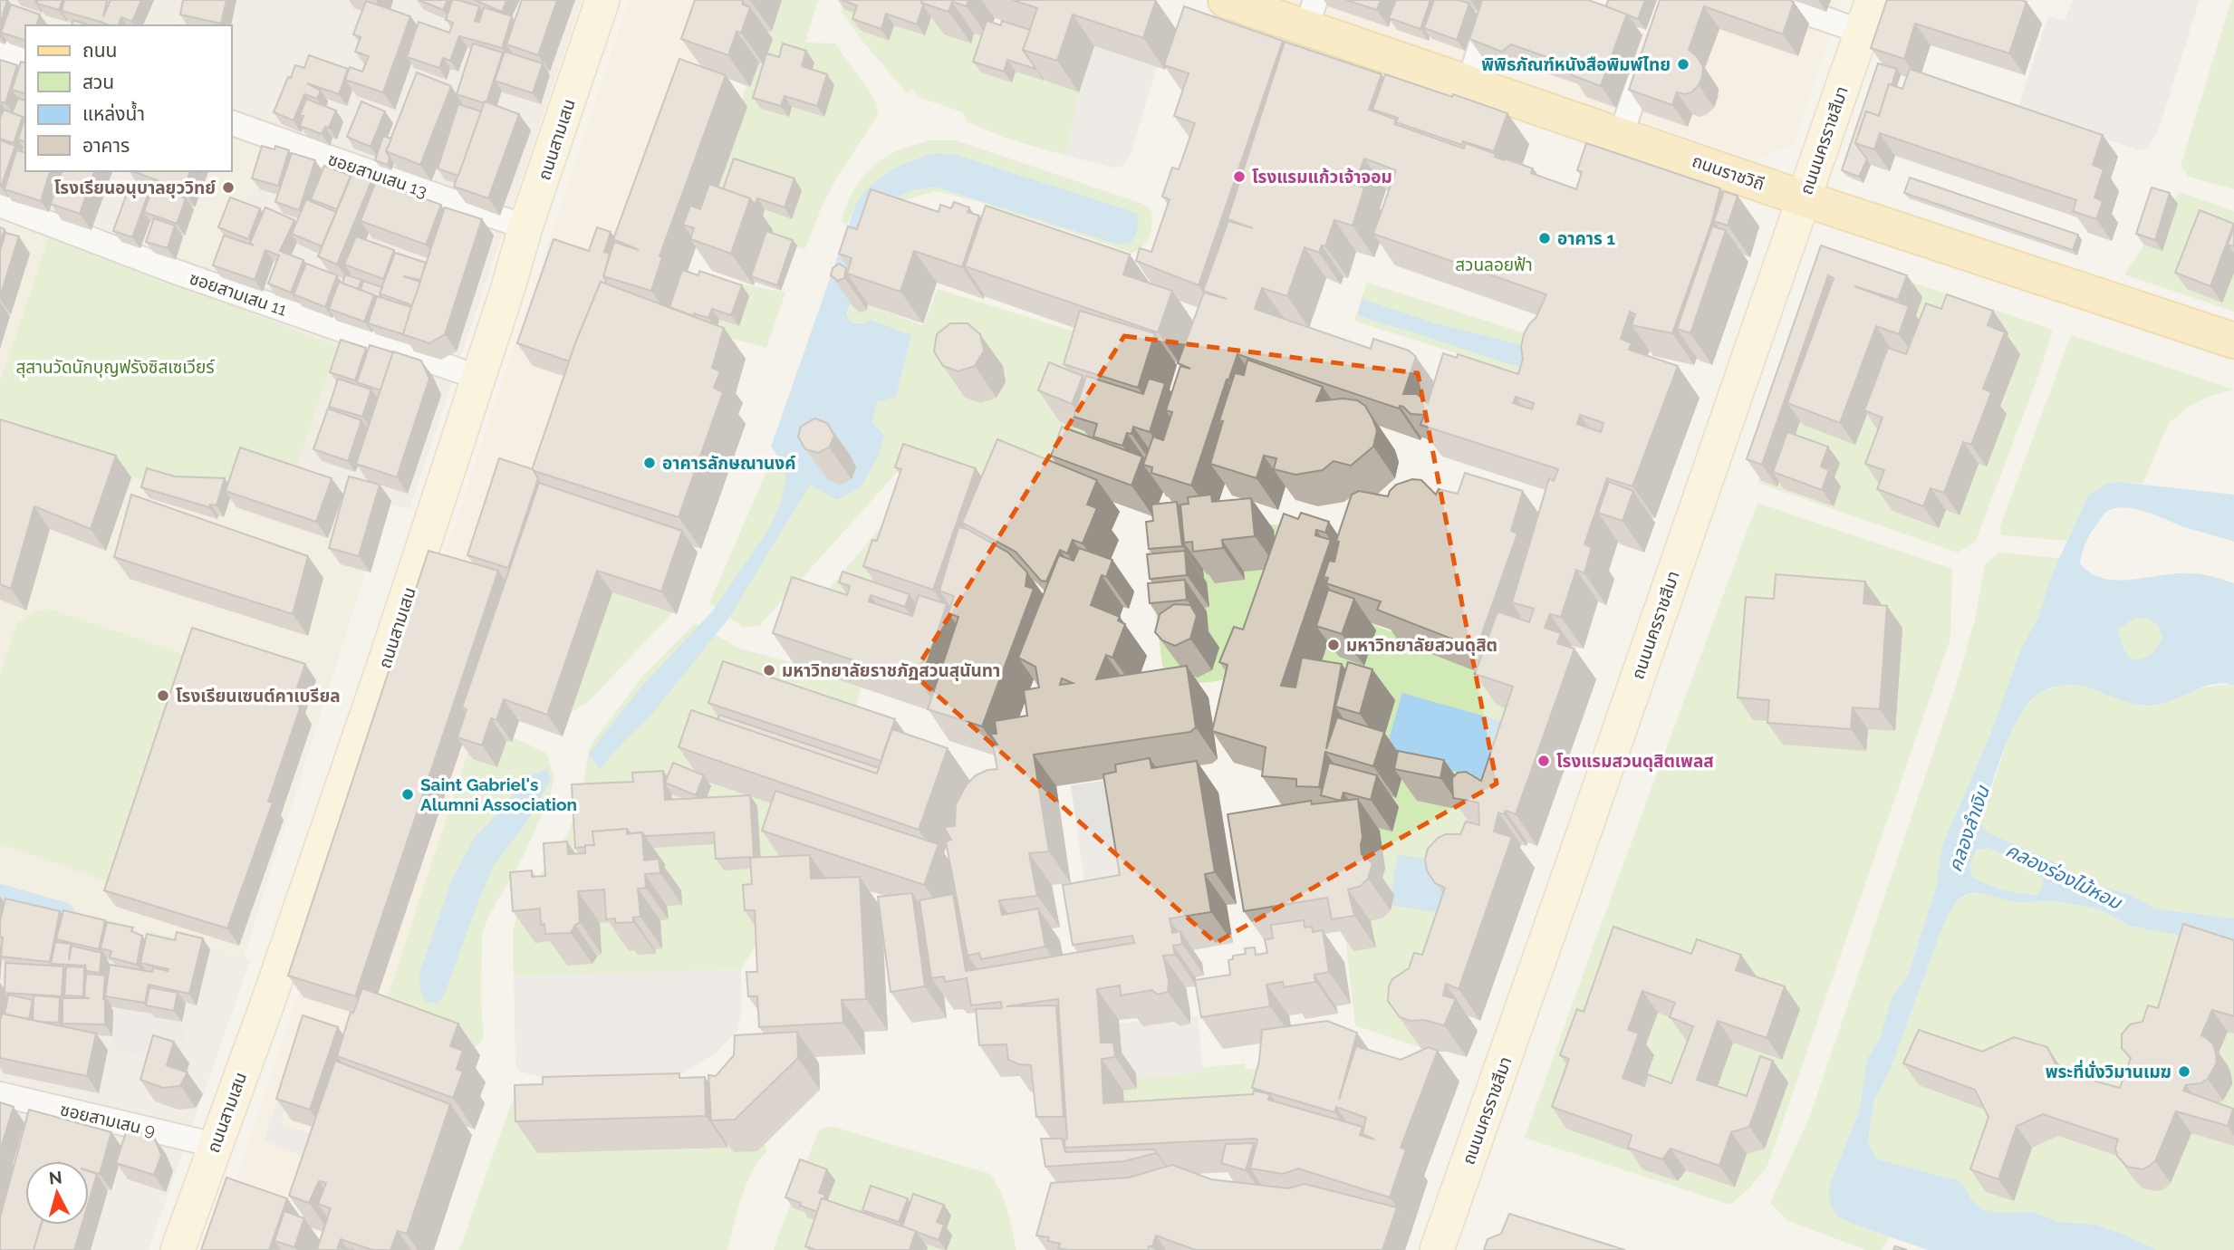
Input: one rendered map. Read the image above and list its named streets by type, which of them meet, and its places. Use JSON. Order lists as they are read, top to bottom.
{
  "streets": {
    "main road": ["ถนนสามเสน", "ถนนนครราชสีมา", "ถนนราชวิถี"],
    "street": ["ซอยสามเสน 13", "ซอยสามเสน 11", "ซอยสามเสน 9"]
  },
  "crossings": [
    ["ถนนสามเสน", "ซอยสามเสน 13"],
    ["ถนนสามเสน", "ซอยสามเสน 11"],
    ["ถนนสามเสน", "ซอยสามเสน 9"],
    ["ถนนนครราชสีมา", "ถนนราชวิถี"]
  ],
  "water": ["คลองลำเงิน", "คลองร่องไม้หอม"],
  "parks": ["สวนลอยฟ้า", "สุสานวัดนักบุญฟรังซิสเซเวียร์"],
  "places": [
    "พิพิธภัณฑ์หนังสือพิมพ์ไทย",
    "โรงแรมแก้วเจ้าจอม",
    "โรงเรียนอนุบาลยุววิทย์",
    "อาคาร 1",
    "อาคารลักษณานงค์",
    "มหาวิทยาลัยสวนดุสิต",
    "มหาวิทยาลัยราชภัฏสวนสุนันทา",
    "โรงเรียนเซนต์คาเบรียล",
    "โรงแรมสวนดุสิตเพลส",
    "Saint Gabriel's Alumni Association",
    "พระที่นั่งวิมานเมฆ"
  ],
  "legend": [
    "ถนน",
    "สวน",
    "แหล่งน้ำ",
    "อาคาร"
  ],
  "north": "top"
}
